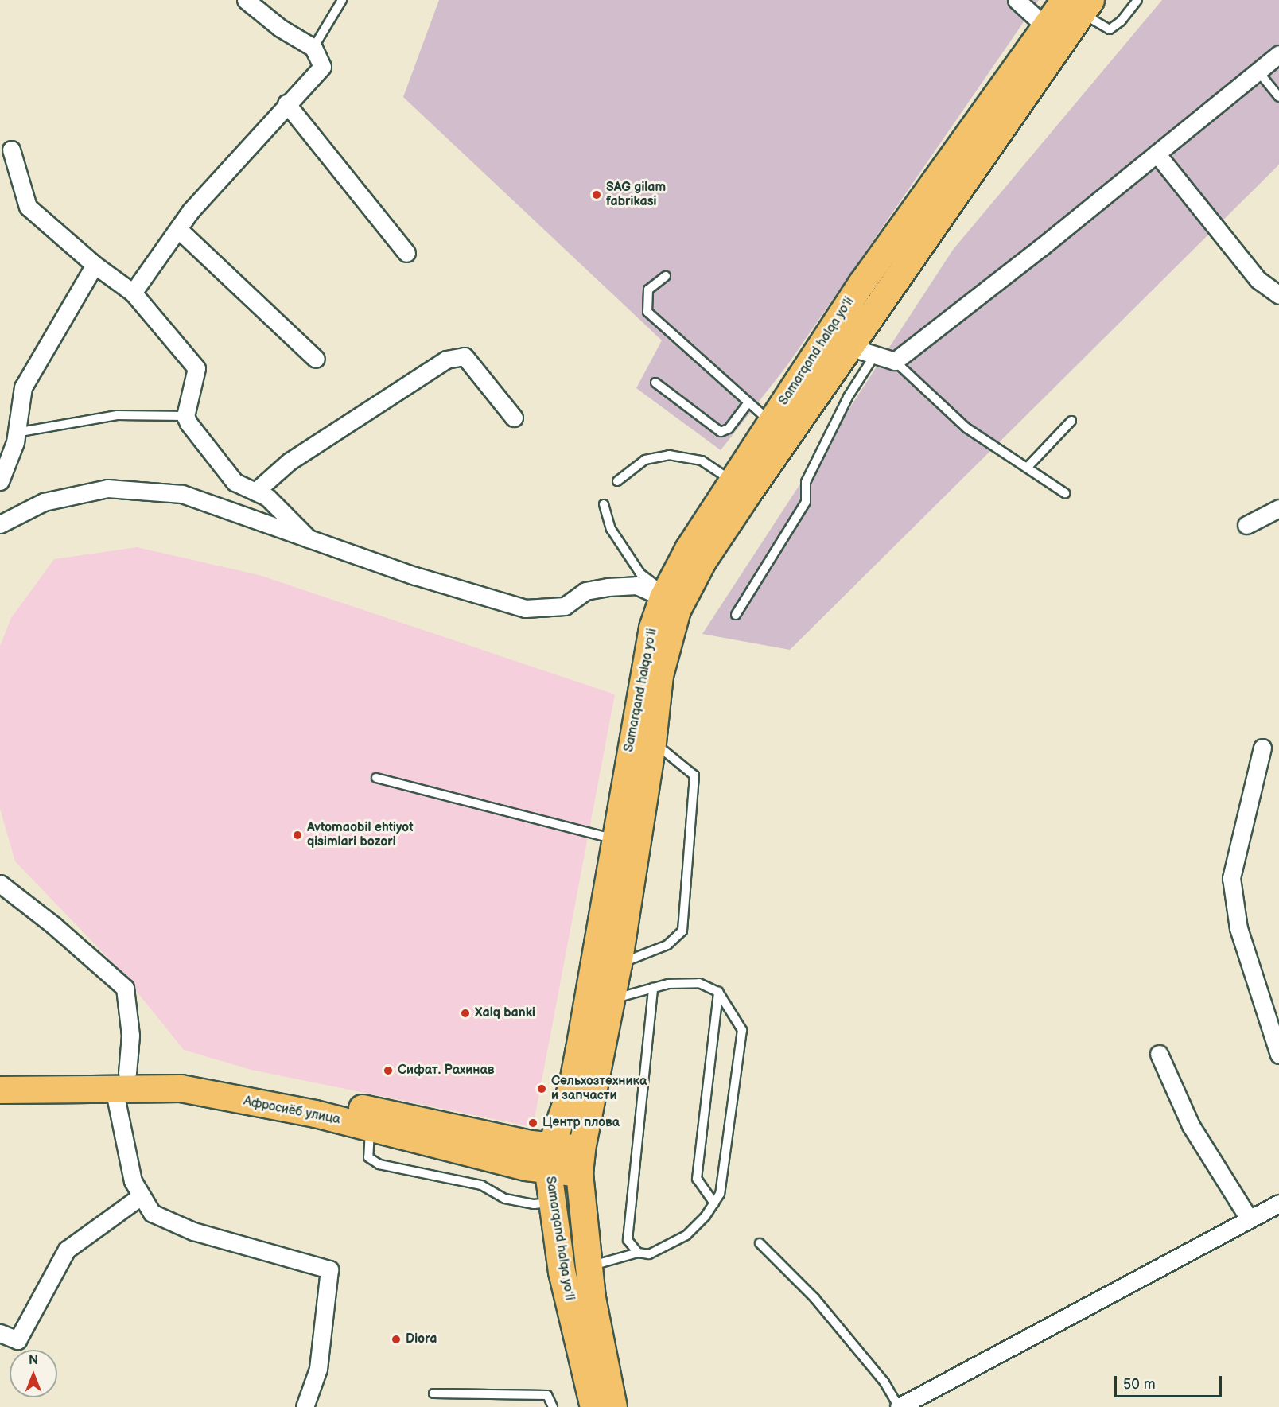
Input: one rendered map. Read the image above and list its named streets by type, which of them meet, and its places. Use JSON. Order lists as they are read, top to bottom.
{
  "streets": {
    "main road": ["Samarqand halqa yoʻli", "Афросиёб улица"]
  },
  "crossings": [
    ["Samarqand halqa yoʻli", "Афросиёб улица"]
  ],
  "places": [
    "SAG gilam fabrikasi",
    "Avtomaobil ehtiyot qisimlari bozori",
    "Xalq banki",
    "Сифат. Рахинав",
    "Сельхозтехника и запчасти",
    "Центр плова",
    "Diora"
  ],
  "scale_bar": "50 m",
  "north": "top"
}
